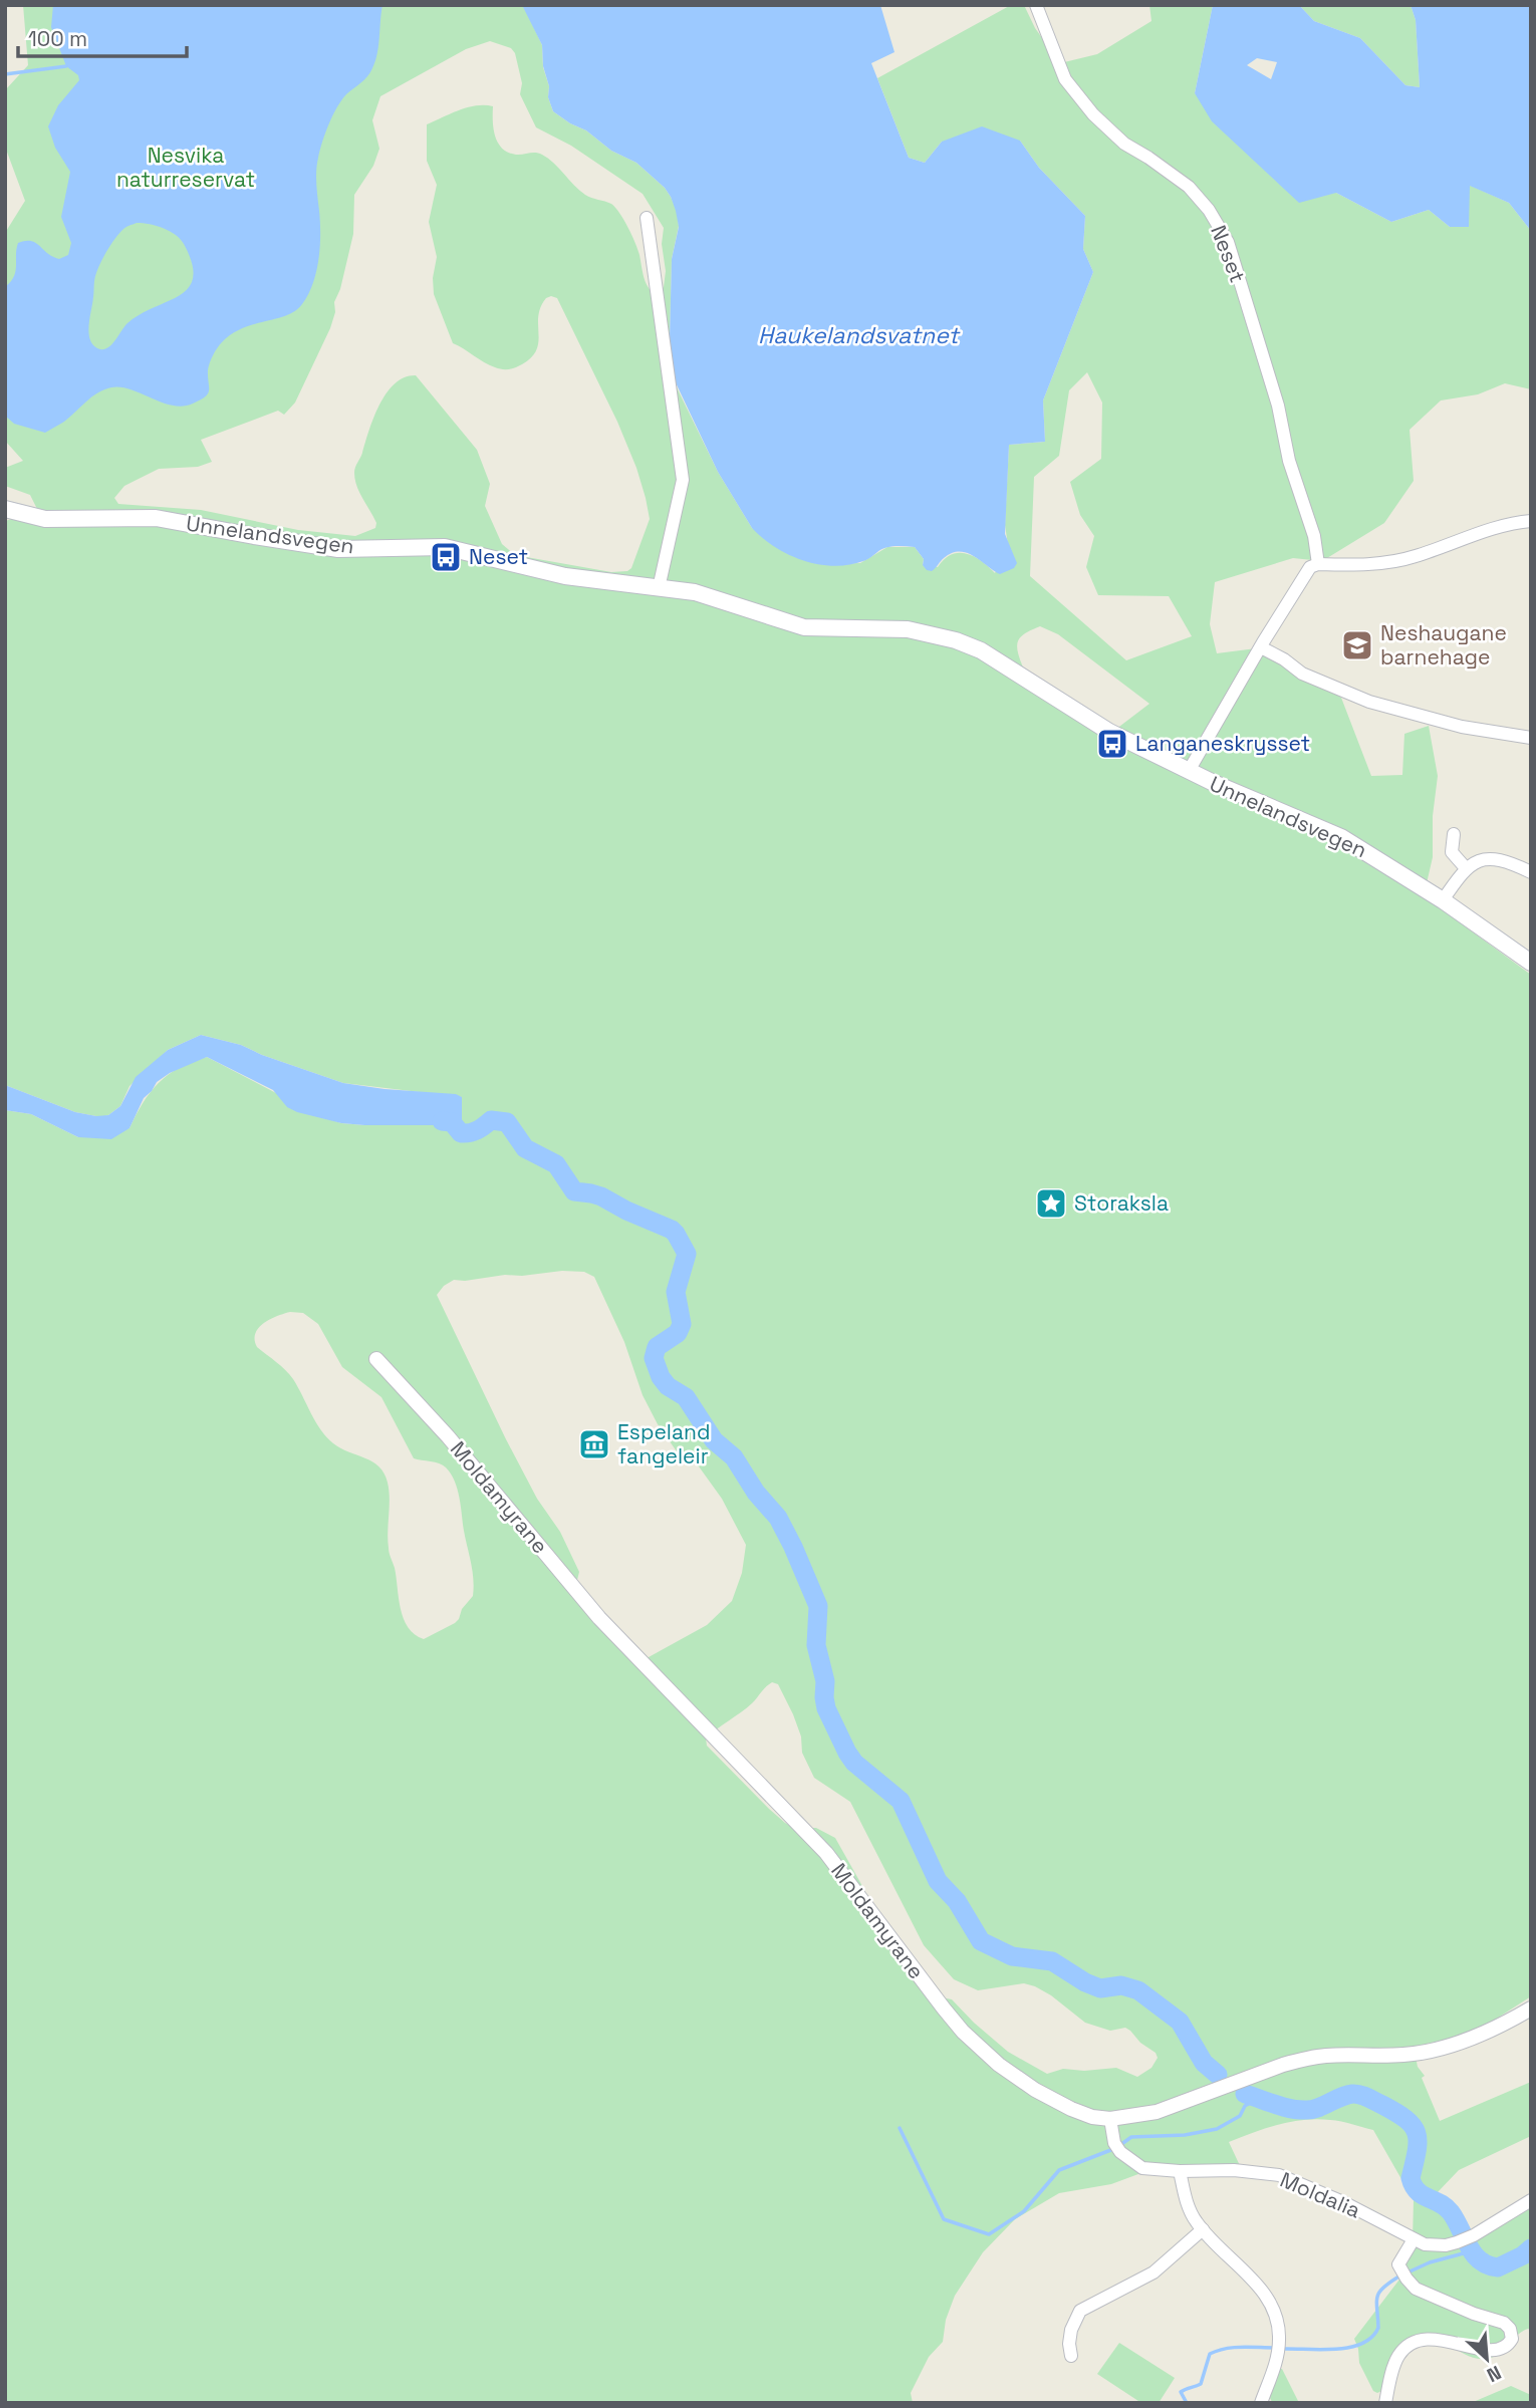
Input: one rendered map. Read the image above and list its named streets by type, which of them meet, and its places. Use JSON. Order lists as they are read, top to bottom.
{
  "streets": {
    "main road": ["Unnelandsvegen"],
    "street": ["Neset", "Moldamyrane", "Moldalia"]
  },
  "crossings": [
    ["Moldamyrane", "Moldalia"]
  ],
  "water": ["Haukelandsvatnet"],
  "parks": ["Nesvika naturreservat"],
  "places": {
    "bus stop": ["Neset", "Langaneskrysset"],
    "school or university": ["Neshaugane barnehage"],
    "place": ["Storaksla"],
    "museum": ["Espeland fangeleir"]
  },
  "scale_bar": "100 m",
  "north": "bottom right"
}
